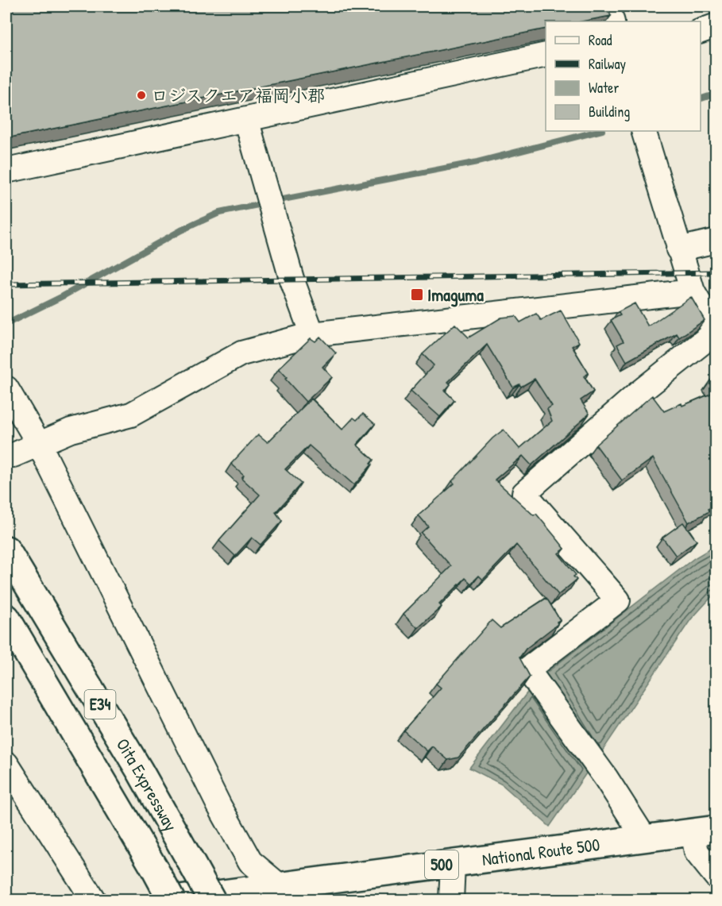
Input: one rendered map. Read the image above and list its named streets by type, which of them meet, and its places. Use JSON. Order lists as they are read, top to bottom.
{
  "streets": {
    "highway": [
      "E34",
      "Oita Expressway",
      "National Route 500",
      "500"
    ]
  },
  "places": {
    "other": ["ロジスクエア福岡小郡"],
    "transit": ["Imaguma"]
  },
  "legend": [
    "Road",
    "Railway",
    "Water",
    "Building"
  ]
}
